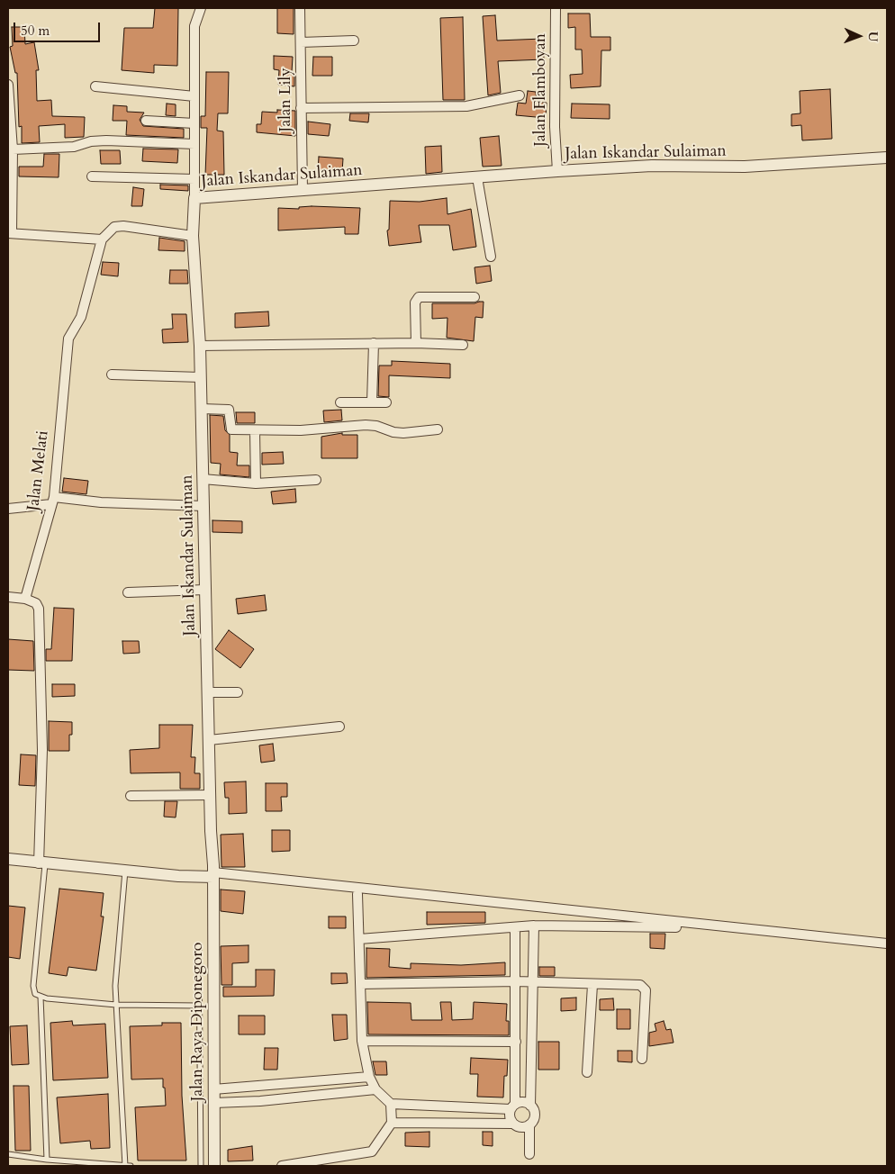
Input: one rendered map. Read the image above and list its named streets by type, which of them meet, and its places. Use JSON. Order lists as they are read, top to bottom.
{
  "streets": {
    "street": [
      "Jalan Flamboyan",
      "Jalan Lily",
      "Jalan Iskandar Sulaiman",
      "Jalan Melati",
      "Jalan Raya Diponegoro"
    ]
  },
  "crossings": [
    ["Jalan Flamboyan", "Jalan Iskandar Sulaiman"],
    ["Jalan Lily", "Jalan Iskandar Sulaiman"],
    ["Jalan Iskandar Sulaiman", "Jalan Raya Diponegoro"]
  ],
  "scale_bar": "50 m",
  "north": "right"
}
